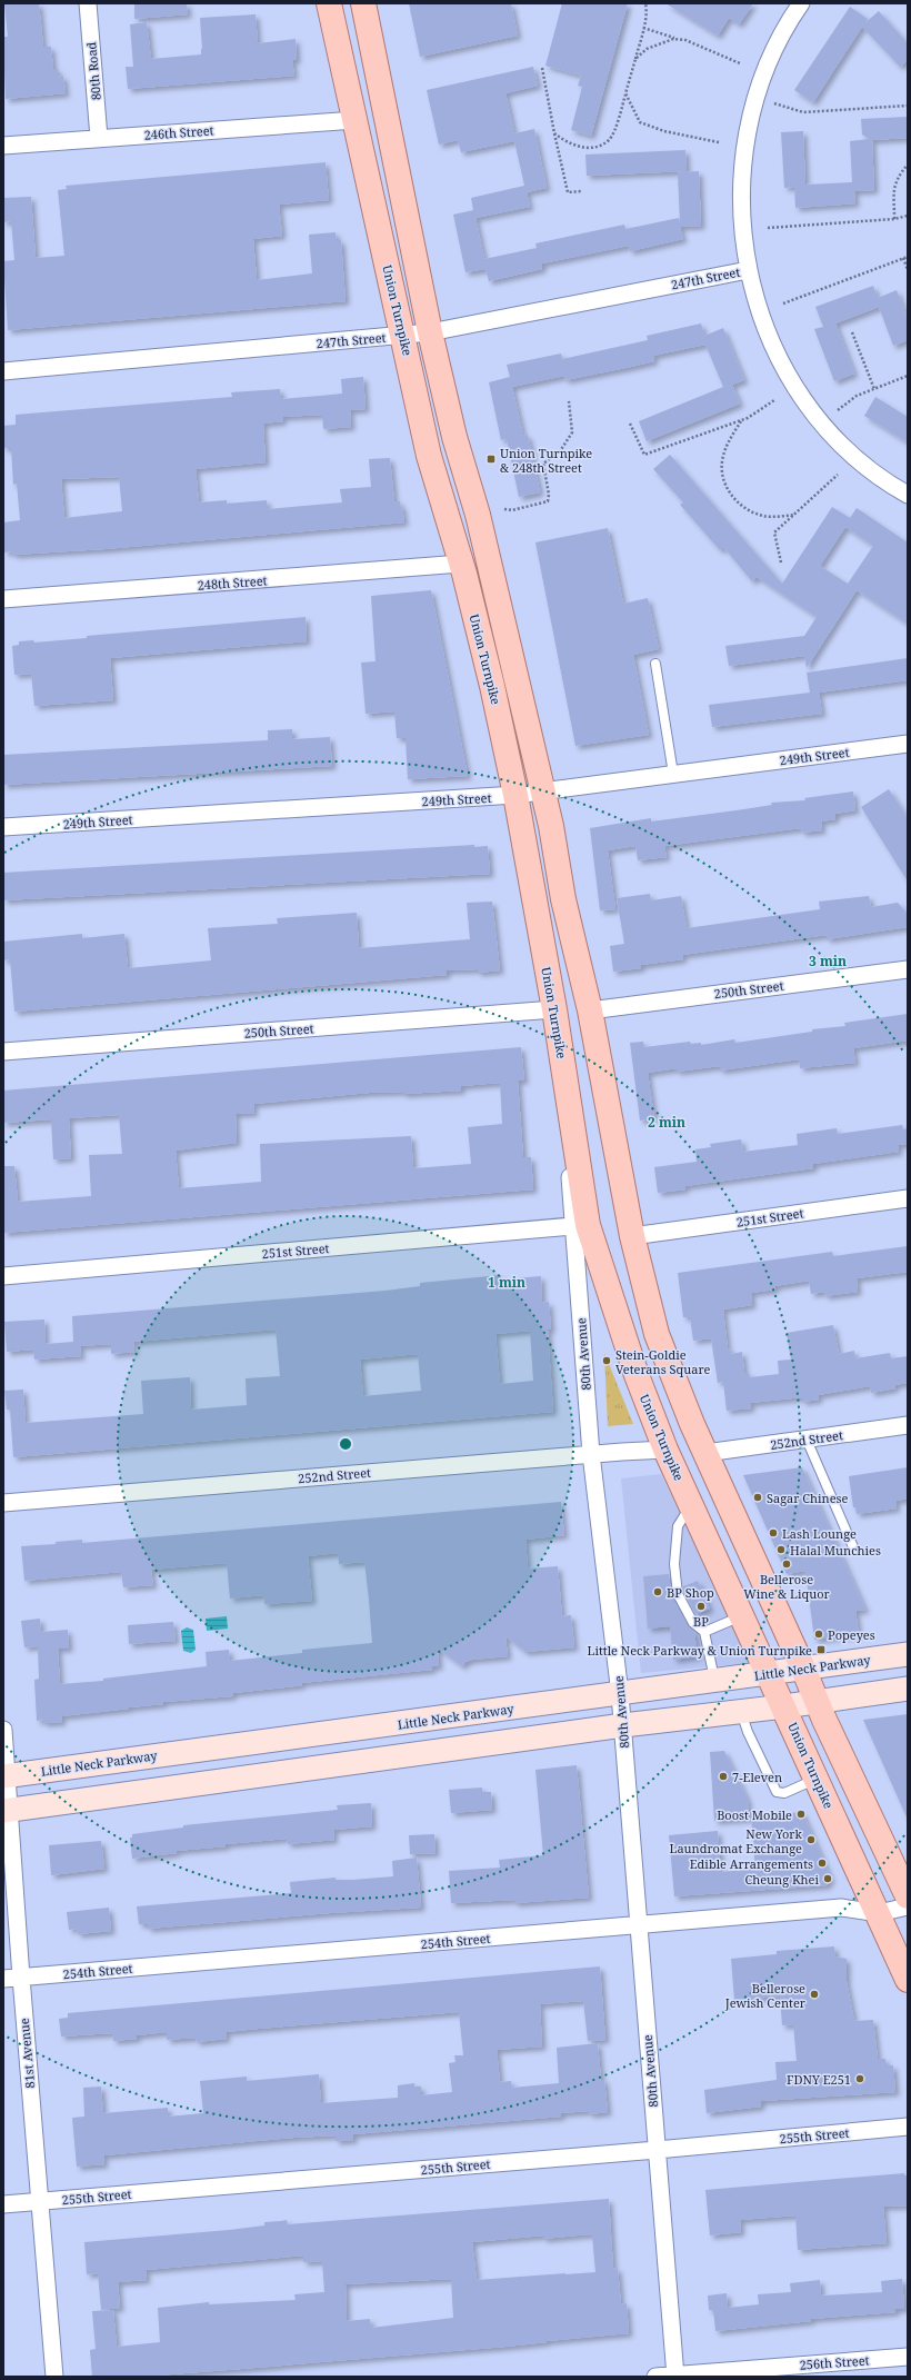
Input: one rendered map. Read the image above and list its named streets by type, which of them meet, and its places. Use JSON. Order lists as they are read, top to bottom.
{
  "streets": {
    "main road": ["Union Turnpike", "Little Neck Parkway"],
    "street": [
      "80th Road",
      "246th Street",
      "247th Street",
      "248th Street",
      "249th Street",
      "250th Street",
      "251st Street",
      "80th Avenue",
      "252nd Street",
      "254th Street",
      "81st Avenue",
      "255th Street",
      "256th Street"
    ]
  },
  "crossings": [
    ["80th Road", "246th Street"],
    ["246th Street", "Union Turnpike"],
    ["247th Street", "Union Turnpike"],
    ["Union Turnpike", "248th Street"],
    ["Union Turnpike", "249th Street"],
    ["Union Turnpike", "250th Street"],
    ["Union Turnpike", "251st Street"],
    ["Union Turnpike", "80th Avenue"],
    ["Union Turnpike", "252nd Street"],
    ["Union Turnpike", "Little Neck Parkway"],
    ["Union Turnpike", "254th Street"],
    ["251st Street", "80th Avenue"],
    ["80th Avenue", "252nd Street"],
    ["80th Avenue", "Little Neck Parkway"],
    ["80th Avenue", "254th Street"],
    ["80th Avenue", "255th Street"],
    ["80th Avenue", "256th Street"],
    ["Little Neck Parkway", "81st Avenue"],
    ["254th Street", "81st Avenue"],
    ["81st Avenue", "255th Street"]
  ],
  "places": {
    "transit": ["Union Turnpike & 248th Street", "Little Neck Parkway & Union Turnpike"],
    "other": [
      "Stein-Goldie Veterans Square",
      "Sagar Chinese",
      "Lash Lounge",
      "Halal Munchies",
      "Bellerose Wine & Liquor",
      "BP Shop",
      "BP",
      "Popeyes",
      "7-Eleven",
      "Boost Mobile",
      "New York Laundromat Exchange",
      "Edible Arrangements",
      "Cheung Khei",
      "Bellerose Jewish Center",
      "FDNY E251"
    ]
  },
  "rings": ["3 min", "2 min", "1 min"]
}
